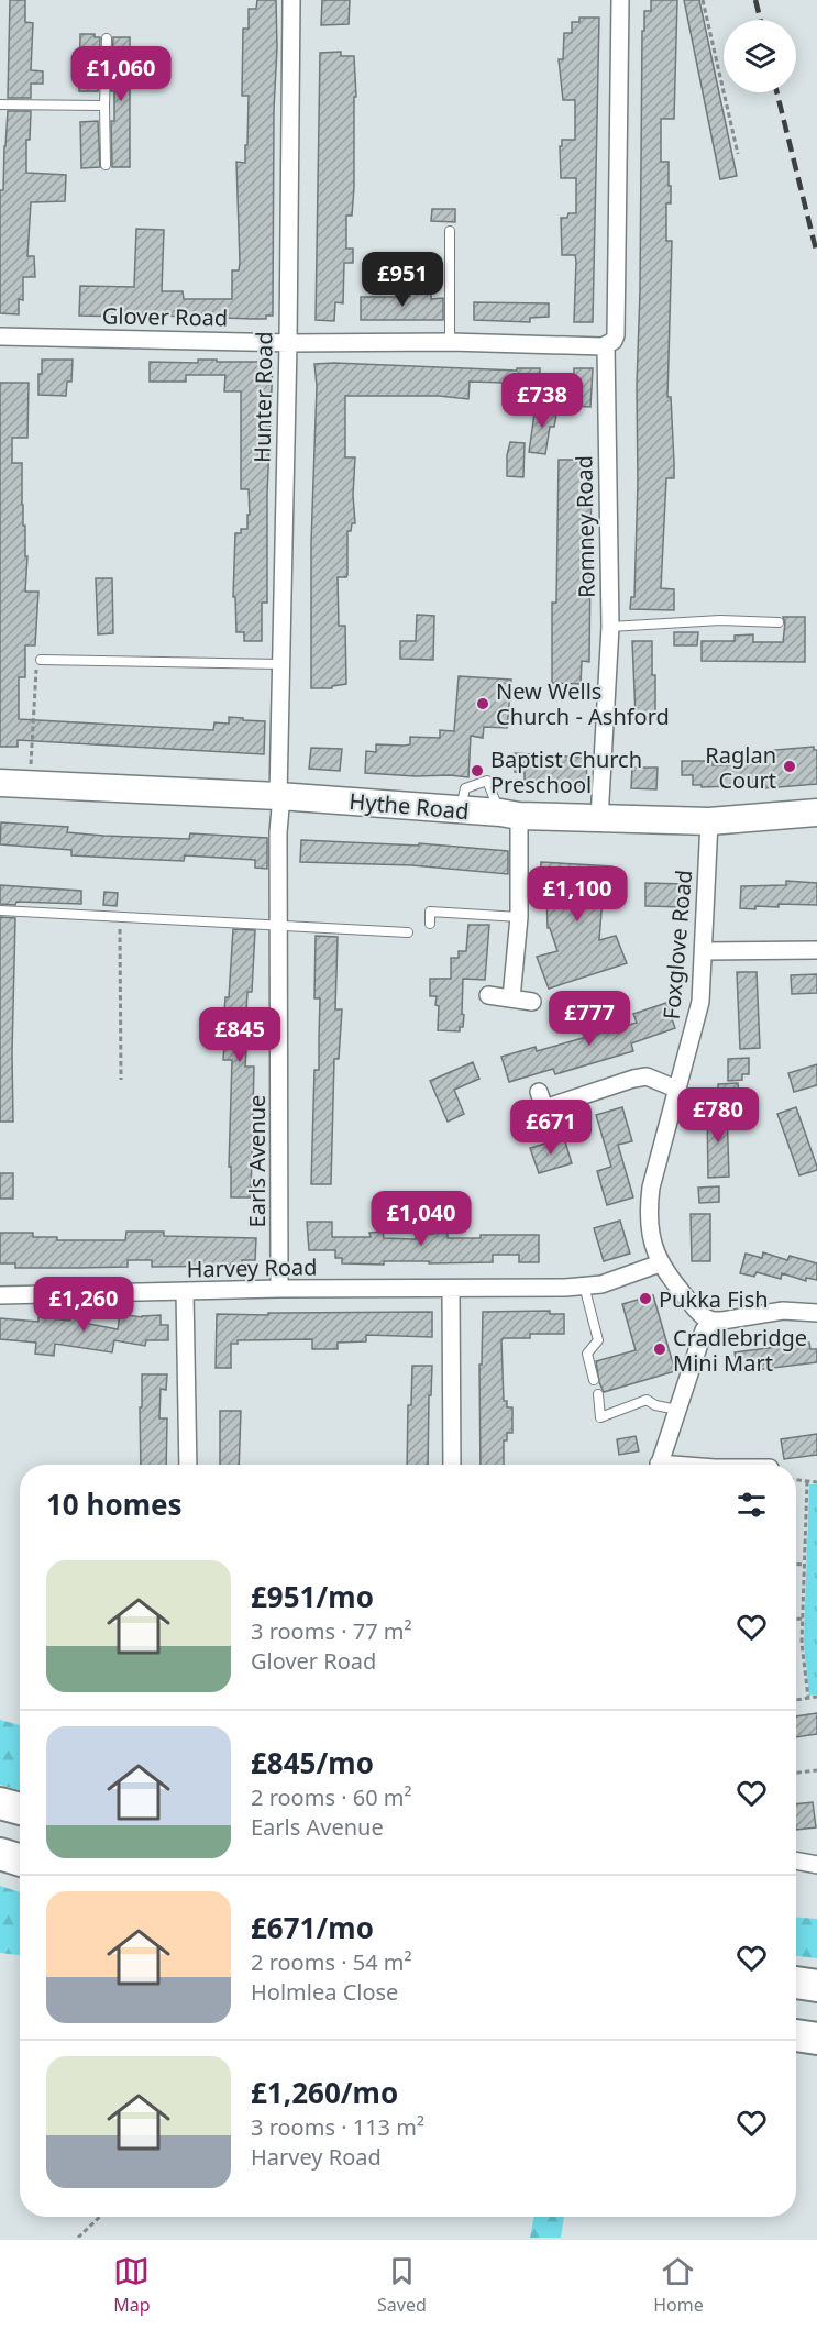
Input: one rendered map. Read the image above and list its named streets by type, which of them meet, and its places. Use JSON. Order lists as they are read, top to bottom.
{
  "streets": {
    "main road": ["Hythe Road"],
    "street": [
      "Glover Road",
      "Hunter Road",
      "Romney Road",
      "Foxglove Road",
      "Earls Avenue",
      "Harvey Road"
    ]
  },
  "crossings": [
    ["Glover Road", "Hunter Road"],
    ["Glover Road", "Romney Road"],
    ["Hunter Road", "Hythe Road"],
    ["Hunter Road", "Earls Avenue"],
    ["Romney Road", "Hythe Road"],
    ["Hythe Road", "Foxglove Road"],
    ["Hythe Road", "Earls Avenue"],
    ["Foxglove Road", "Harvey Road"],
    ["Earls Avenue", "Harvey Road"]
  ],
  "places": [
    "New Wells Church - Ashford",
    "Raglan Court",
    "Baptist Church Preschool",
    "Pukka Fish",
    "Cradlebridge Mini Mart"
  ],
  "page": {
    "price": [
      "£1,060",
      "£951",
      "£738",
      "£1,100",
      "£777",
      "£845",
      "£780",
      "£671",
      "£1,040",
      "£1,260"
    ],
    "heading": "10 homes",
    "list": [
      {
        "name": "£951/mo",
        "note": "3 rooms · 77 m² · Glover Road"
      },
      {
        "name": "£845/mo",
        "note": "2 rooms · 60 m² · Earls Avenue"
      },
      {
        "name": "£671/mo",
        "note": "2 rooms · 54 m² · Holmlea Close"
      },
      {
        "name": "£1,260/mo",
        "note": "3 rooms · 113 m² · Harvey Road"
      }
    ],
    "tabs": ["Map", "Saved", "Home"]
  }
}
